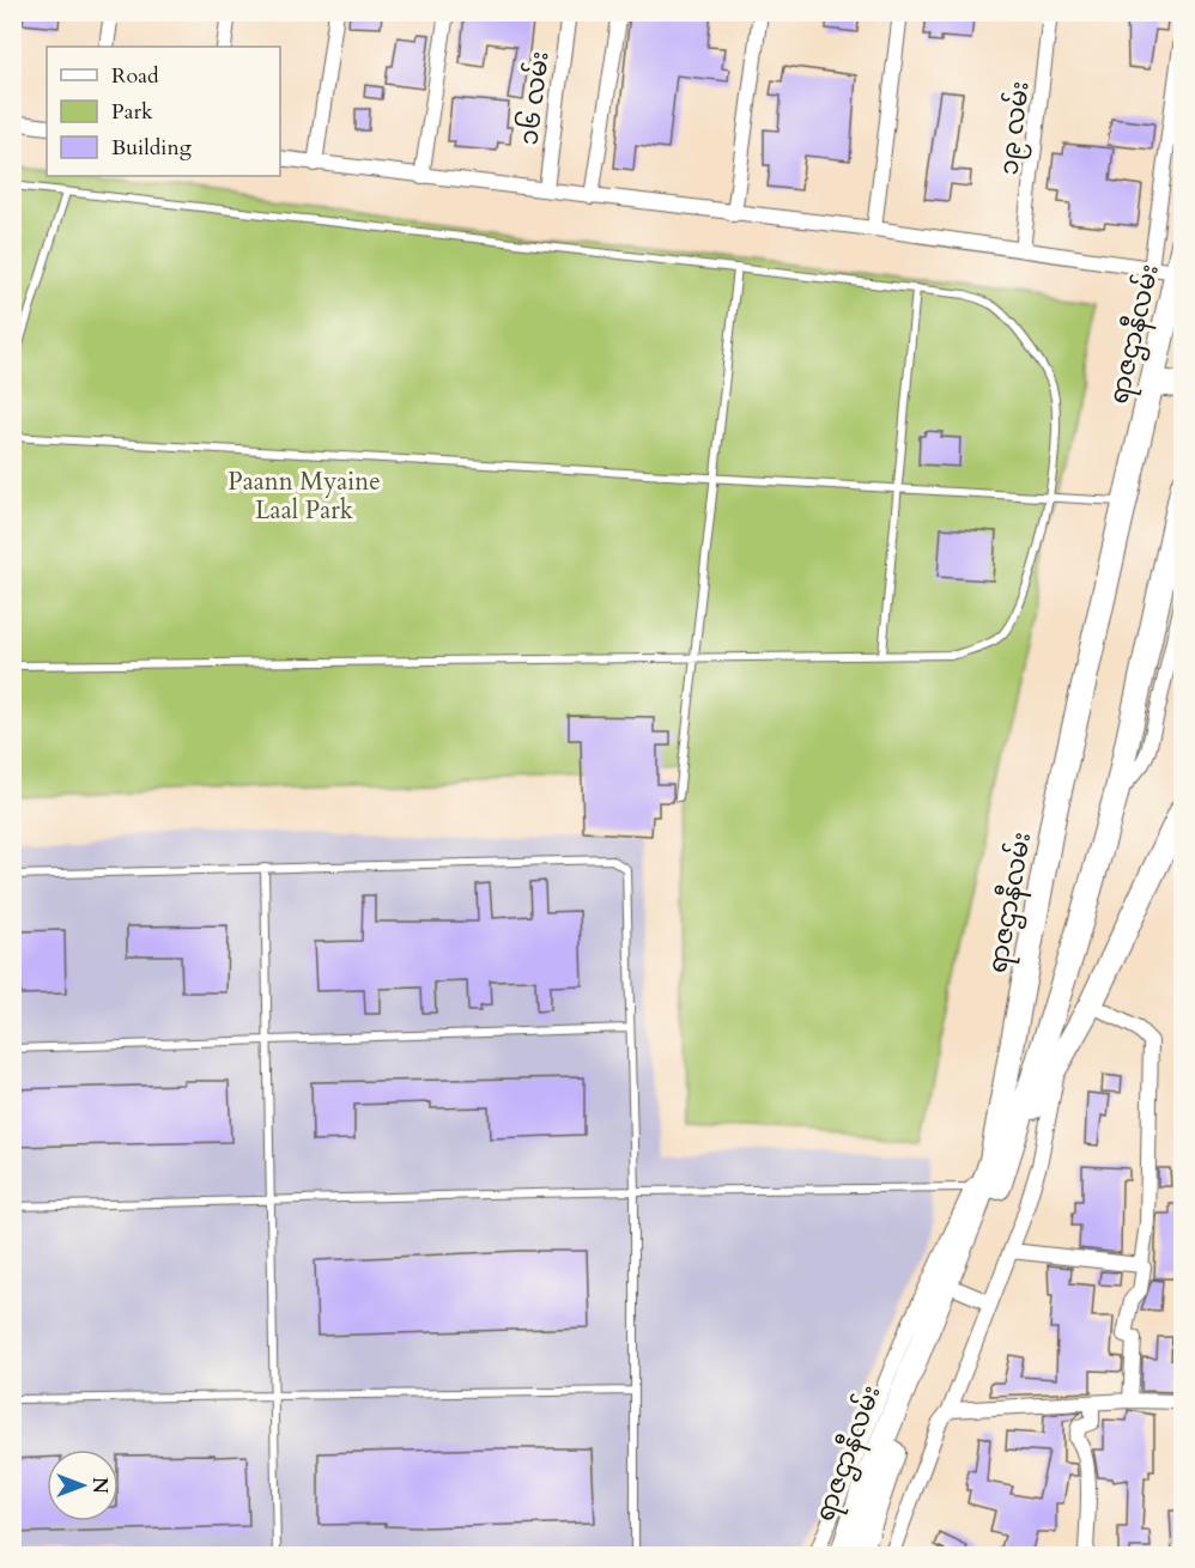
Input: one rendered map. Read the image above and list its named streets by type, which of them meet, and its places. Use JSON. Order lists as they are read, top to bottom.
{
  "streets": {
    "main road": ["ရာဇဌာနီလမ်း"],
    "street": ["၁၆ လမ်း", "၁၉ လမ်း"]
  },
  "parks": ["Paann Myaine Laal Park"],
  "legend": ["Road", "Park", "Building"],
  "north": "right"
}
